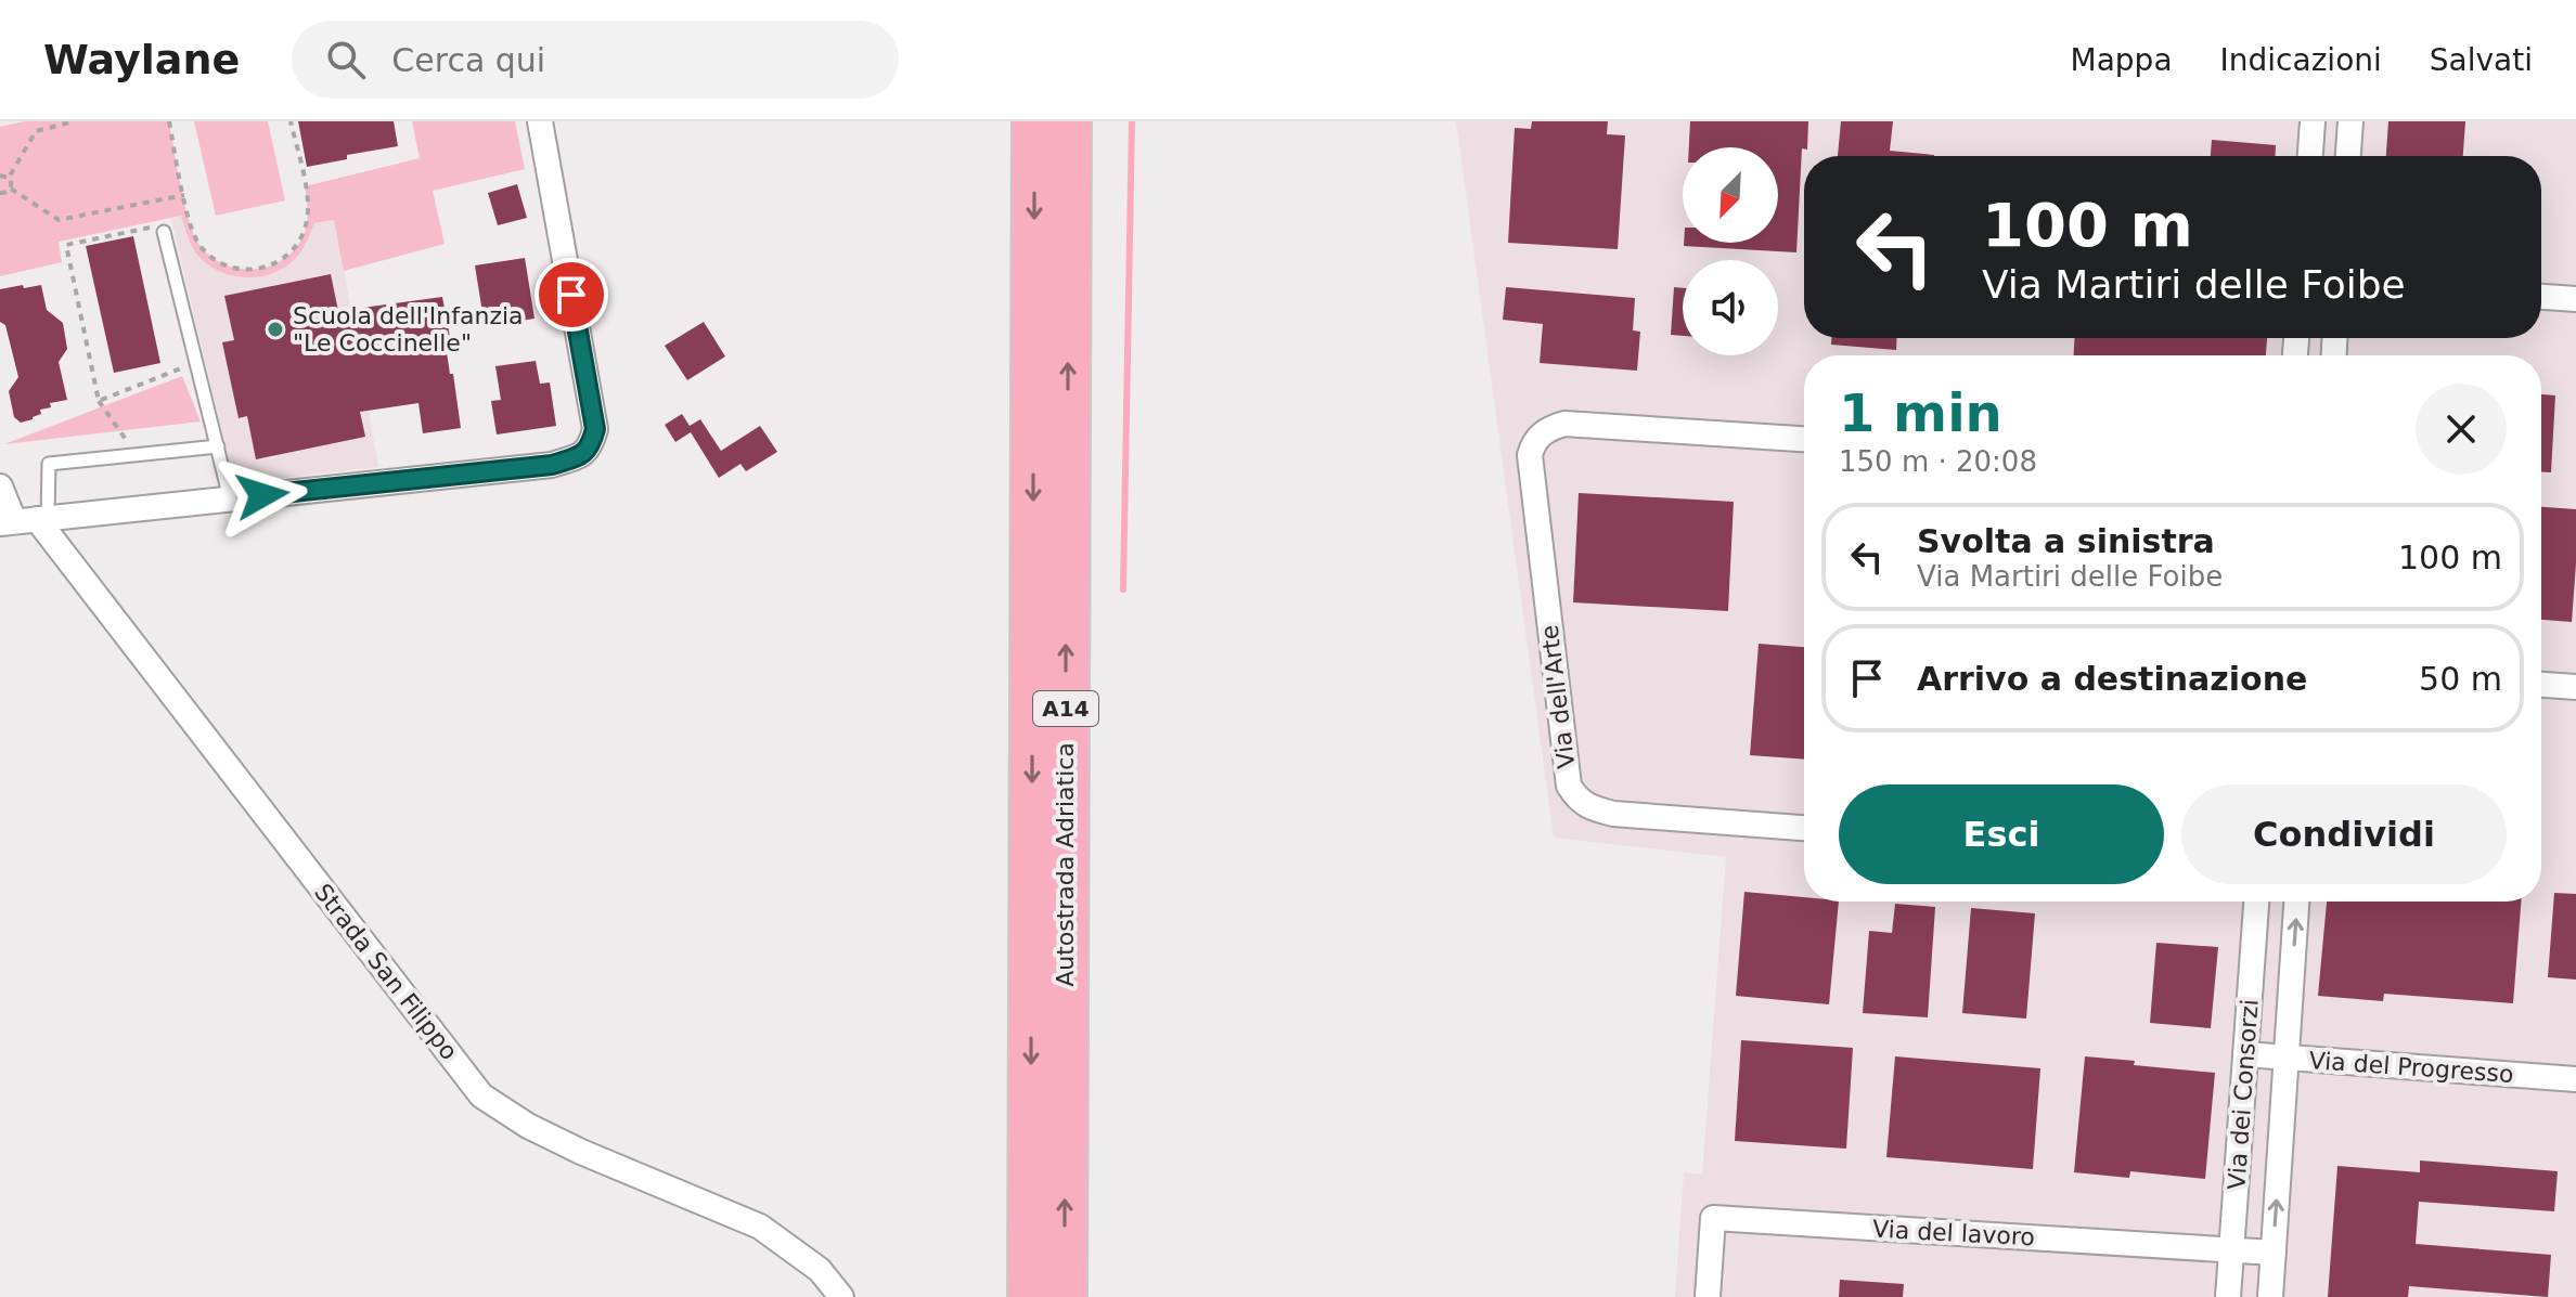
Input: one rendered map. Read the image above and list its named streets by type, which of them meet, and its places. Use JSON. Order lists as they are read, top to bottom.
{
  "streets": {
    "highway": ["A14", "Autostrada Adriatica"],
    "street": [
      "Via dell'Arte",
      "Strada San Filippo",
      "Via del Progresso",
      "Via dei Consorzi",
      "Via del lavoro"
    ]
  },
  "crossings": [
    ["Via del Progresso", "Via dei Consorzi"],
    ["Via dei Consorzi", "Via del lavoro"]
  ],
  "places": ["Scuola dell'Infanzia \"Le Coccinelle\""],
  "north": "bottom left",
  "page": {
    "header": "Waylane",
    "search": "Cerca qui",
    "nav": ["Mappa", "Indicazioni", "Salvati"],
    "turn": ["100 m", "Via Martiri delle Foibe"],
    "heading": ["1 min", "150 m · 20:08"],
    "list": [
      {
        "name": "Svolta a sinistra",
        "note": "Via Martiri delle Foibe",
        "value": "100 m"
      },
      {
        "name": "Arrivo a destinazione",
        "value": "50 m"
      }
    ],
    "buttons": ["Esci", "Condividi"]
  }
}
